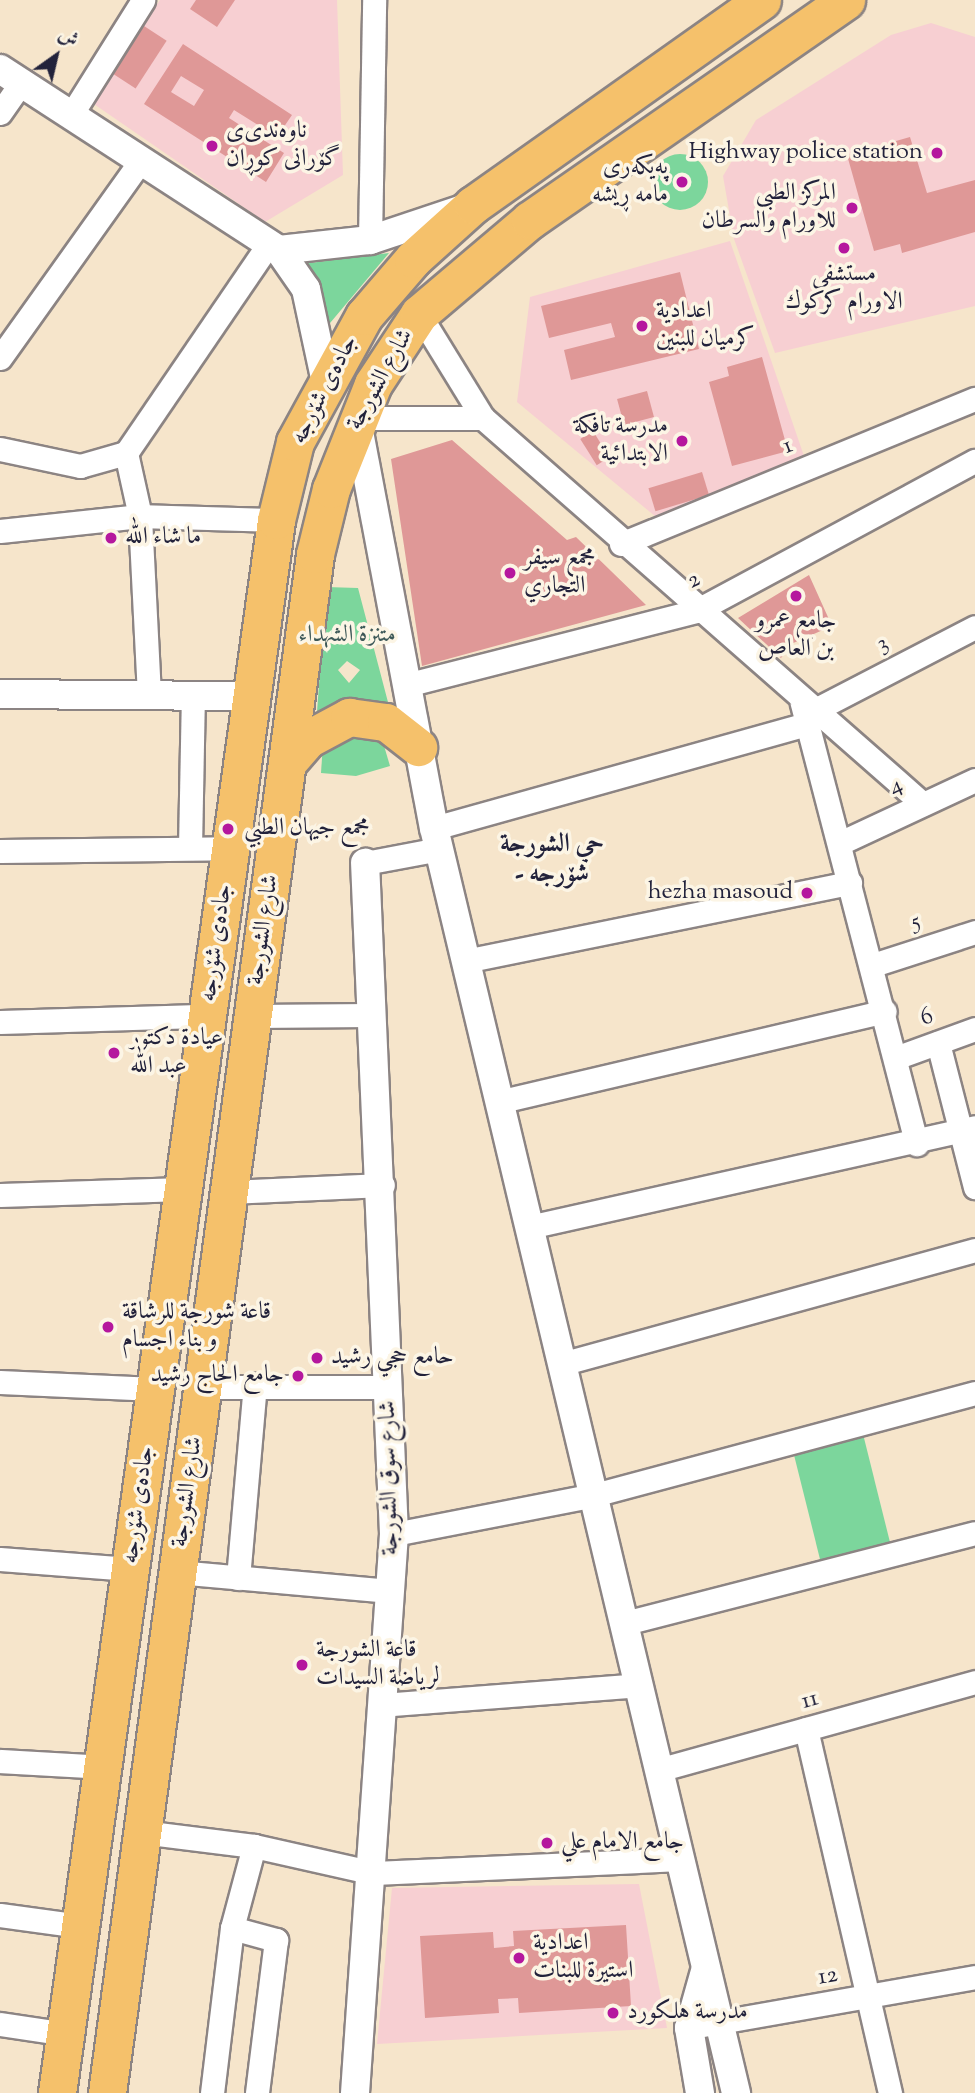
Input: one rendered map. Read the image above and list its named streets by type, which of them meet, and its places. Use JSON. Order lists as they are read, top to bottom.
{
  "streets": {
    "main road": ["شارع الشورجة", "جادەی شۆرجە"],
    "street": [
      "1",
      "2",
      "3",
      "4",
      "5",
      "6",
      "شارع سوق الشورجة",
      "11",
      "12"
    ]
  },
  "crossings": [
    ["3", "شارع سوق الشورجة"]
  ],
  "districts": ["حي الشورجة - شۆرجە"],
  "parks": ["متنزة الشهداء"],
  "places": [
    "ناوەندی‌ی گۆرانی کوڕان",
    "Highway police station",
    "پەیکەری مامە ڕیشە",
    "المركز الطبي للاورام والسرطان",
    "مستشفى الاورام كركوك",
    "اعدادية كرميان للبنين",
    "مدرسة تافكة الابتدائية",
    "ما شاء الله",
    "مجمع سيفر التجاري",
    "جامع عمرو بن العاص",
    "مجمع جيهان الطبي",
    "hezha masoud",
    "عيادة دكتور عبد الله",
    "قاعة شورجة للرشاقة و بناء اجسام",
    "حامع حجي رشيد",
    "جامع الحاج رشيد",
    "قاعة الشورجة لرياضة السيدات",
    "جامع الامام علي",
    "اعدادية استيرة للبنات",
    "مدرسة هلكورد"
  ],
  "north": "top right"
}
